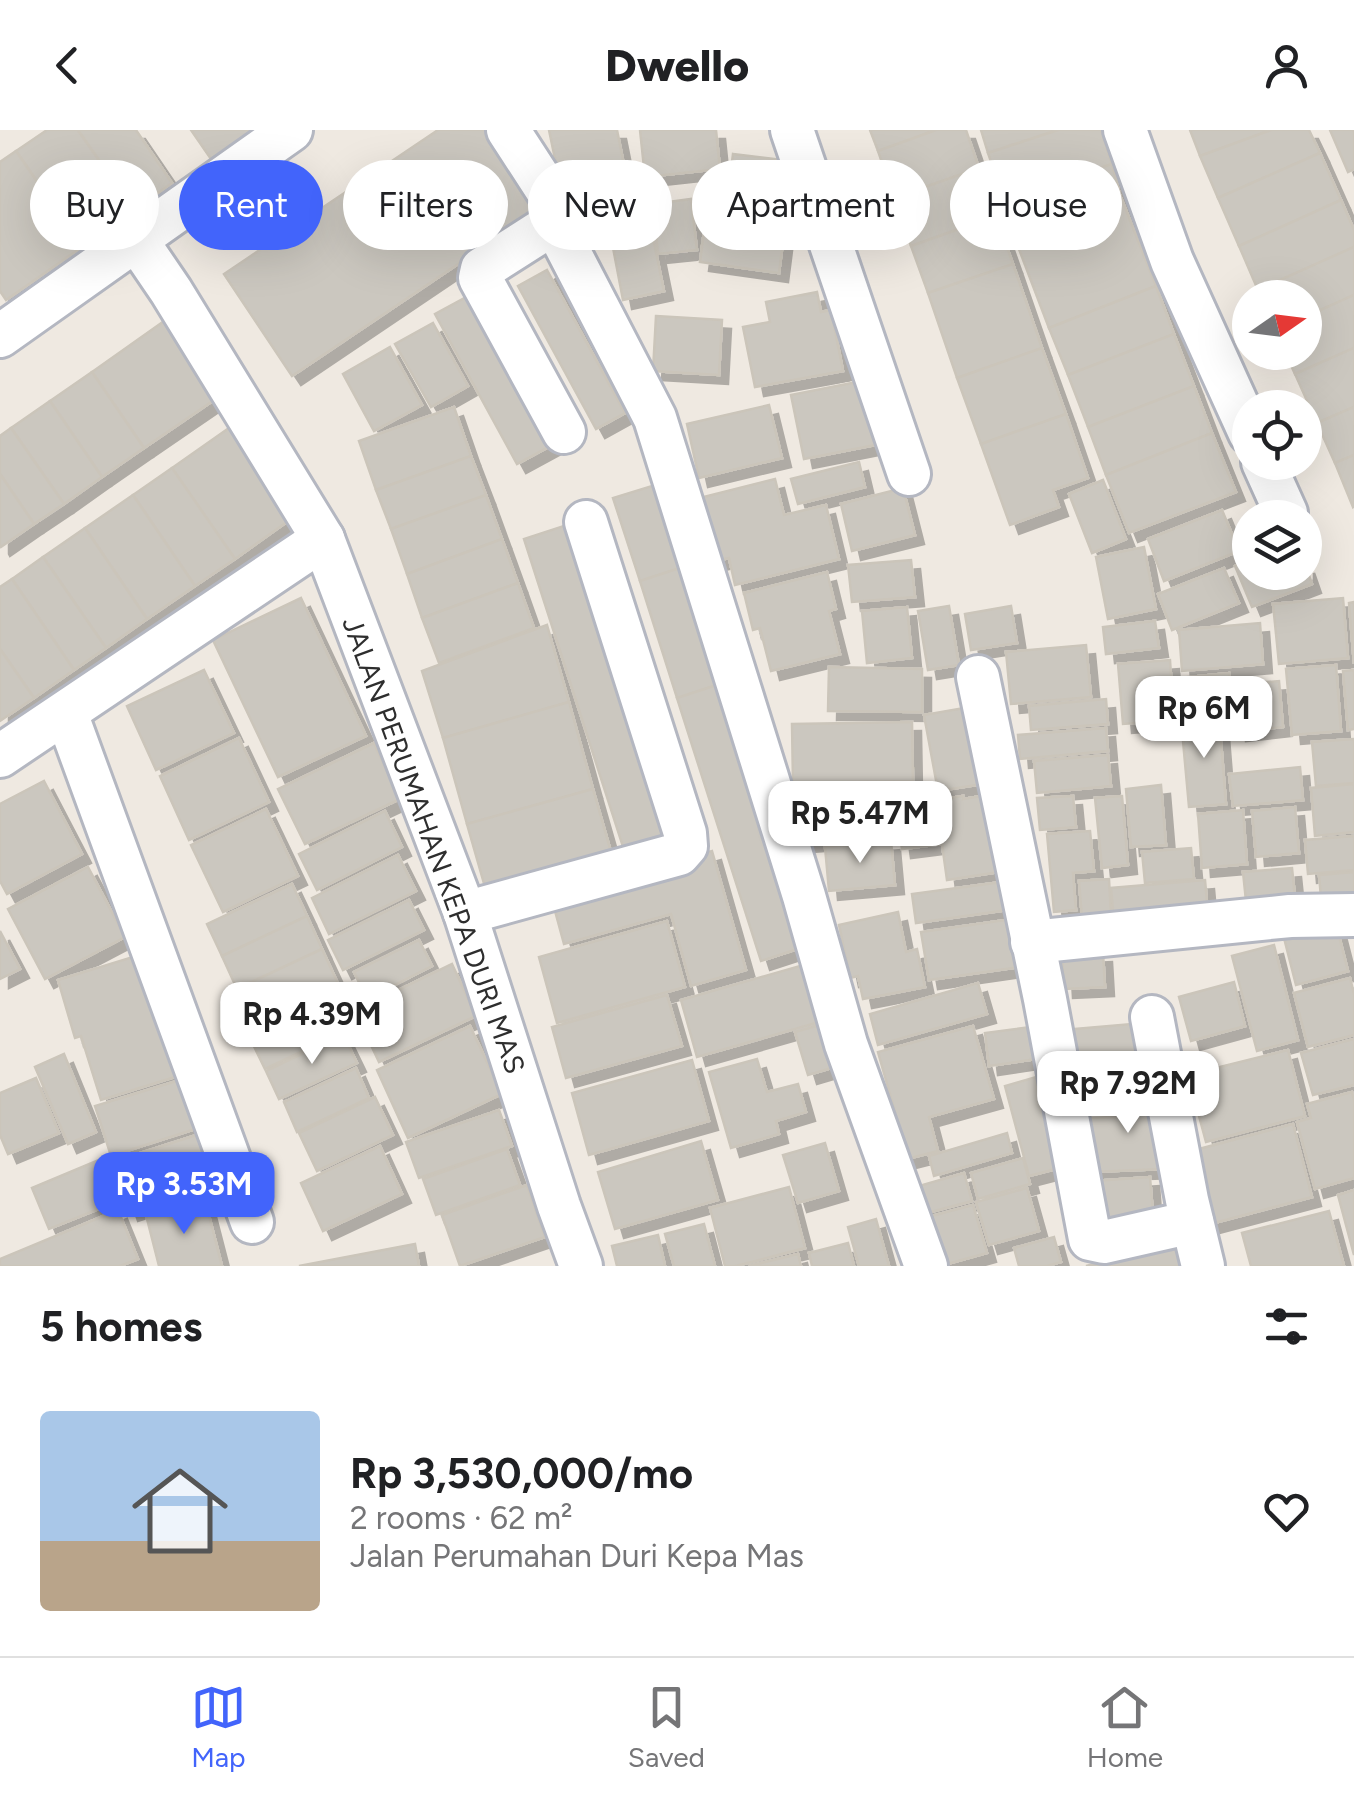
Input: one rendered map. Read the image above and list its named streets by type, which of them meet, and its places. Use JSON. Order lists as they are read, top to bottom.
{
  "streets": {
    "street": ["JALAN PERUMAHAN KEPA DURI MAS"]
  },
  "north": "right",
  "page": {
    "header": "Dwello",
    "chip": [
      "Buy",
      "Rent",
      "Filters",
      "New",
      "Apartment",
      "House"
    ],
    "price": [
      "Rp 6M",
      "Rp 5.47M",
      "Rp 4.39M",
      "Rp 7.92M",
      "Rp 3.53M"
    ],
    "heading": "5 homes",
    "list": [
      {
        "name": "Rp 3,530,000/mo",
        "note": "2 rooms · 62 m² · Jalan Perumahan Duri Kepa Mas"
      }
    ],
    "tabs": ["Map", "Saved", "Home"]
  }
}
